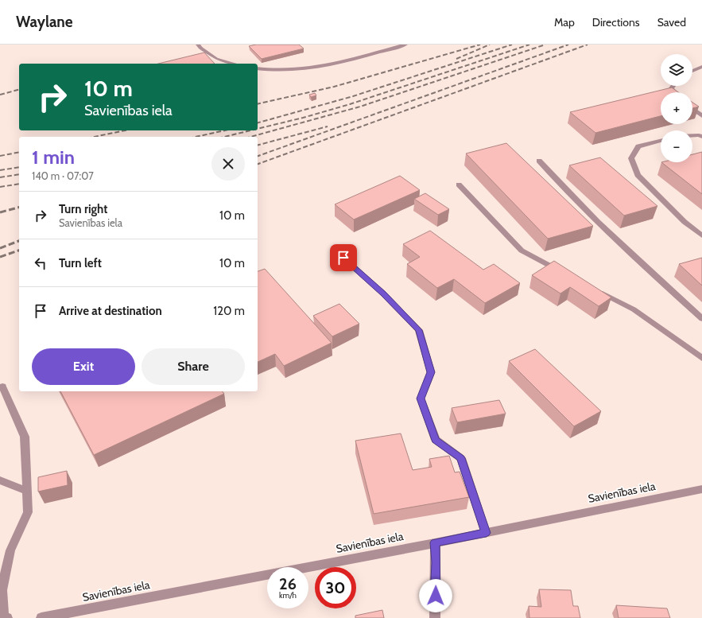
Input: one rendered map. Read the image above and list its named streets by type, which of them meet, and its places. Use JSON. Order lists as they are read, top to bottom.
{
  "streets": {
    "street": ["Savienības iela"]
  },
  "page": {
    "header": "Waylane",
    "nav": ["Map", "Directions", "Saved"],
    "map_buttons": ["+", "−"],
    "turn": ["10 m", "Savienības iela"],
    "heading": ["1 min", "140 m · 07:07"],
    "list": [
      {
        "name": "Turn right",
        "note": "Savienības iela",
        "value": "10 m"
      },
      {
        "name": "Turn left",
        "value": "10 m"
      },
      {
        "name": "Arrive at destination",
        "value": "120 m"
      }
    ],
    "buttons": ["Exit", "Share"],
    "speed": "26 km/h",
    "limit": "30"
  }
}
